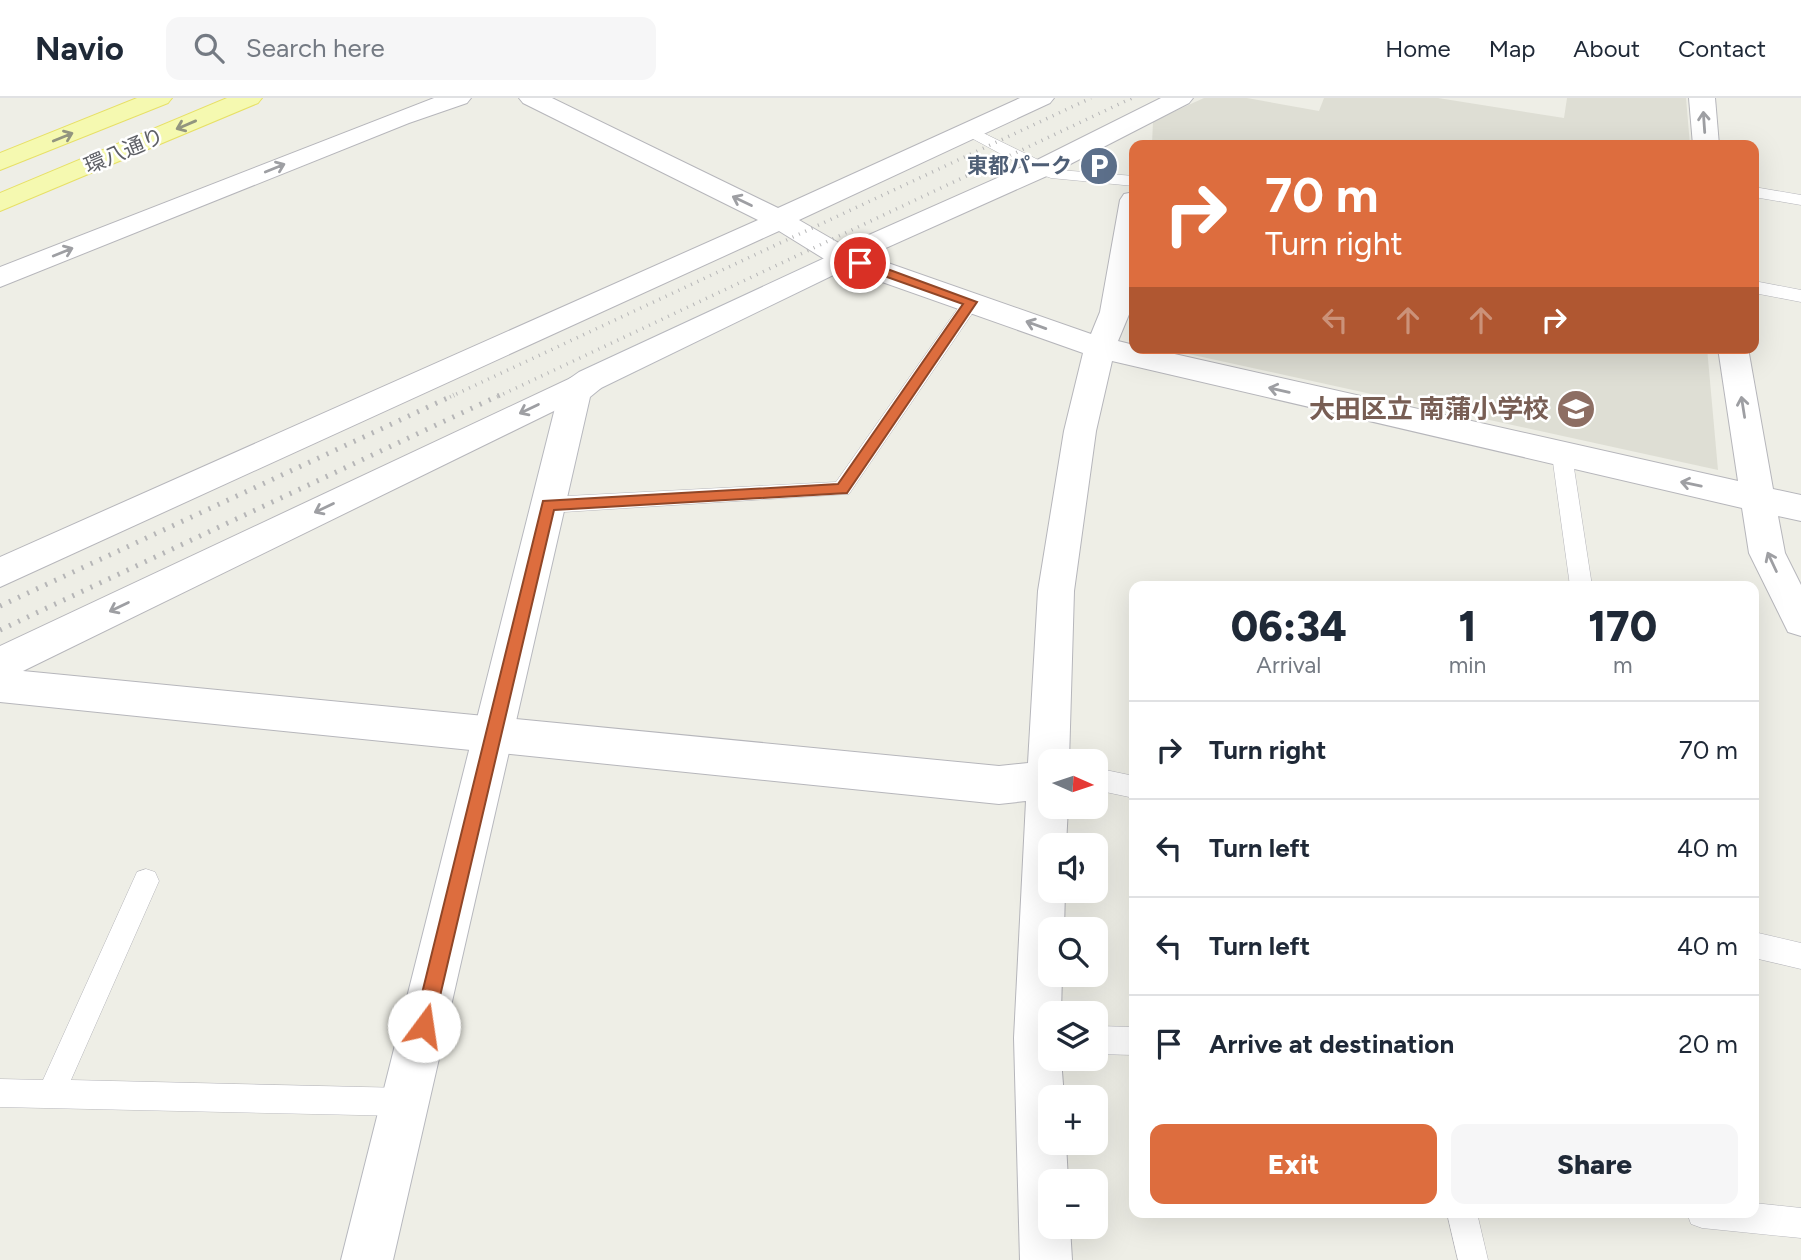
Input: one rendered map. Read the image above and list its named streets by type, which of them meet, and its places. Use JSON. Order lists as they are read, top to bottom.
{
  "streets": {
    "main road": ["環八通り"]
  },
  "places": {
    "parking": ["東都パーク"],
    "school or university": ["大田区立 南蒲小学校"]
  },
  "north": "right",
  "page": {
    "header": "Navio",
    "search": "Search here",
    "nav": [
      "Home",
      "Map",
      "About",
      "Contact"
    ],
    "turn": ["70 m", "Turn right"],
    "eta": [
      "06:34",
      "Arrival",
      "1",
      "min",
      "170",
      "m"
    ],
    "list": [
      {
        "name": "Turn right",
        "value": "70 m"
      },
      {
        "name": "Turn left",
        "value": "40 m"
      },
      {
        "name": "Turn left",
        "value": "40 m"
      },
      {
        "name": "Arrive at destination",
        "value": "20 m"
      }
    ],
    "map_buttons": ["+", "−"],
    "buttons": ["Exit", "Share"]
  }
}
